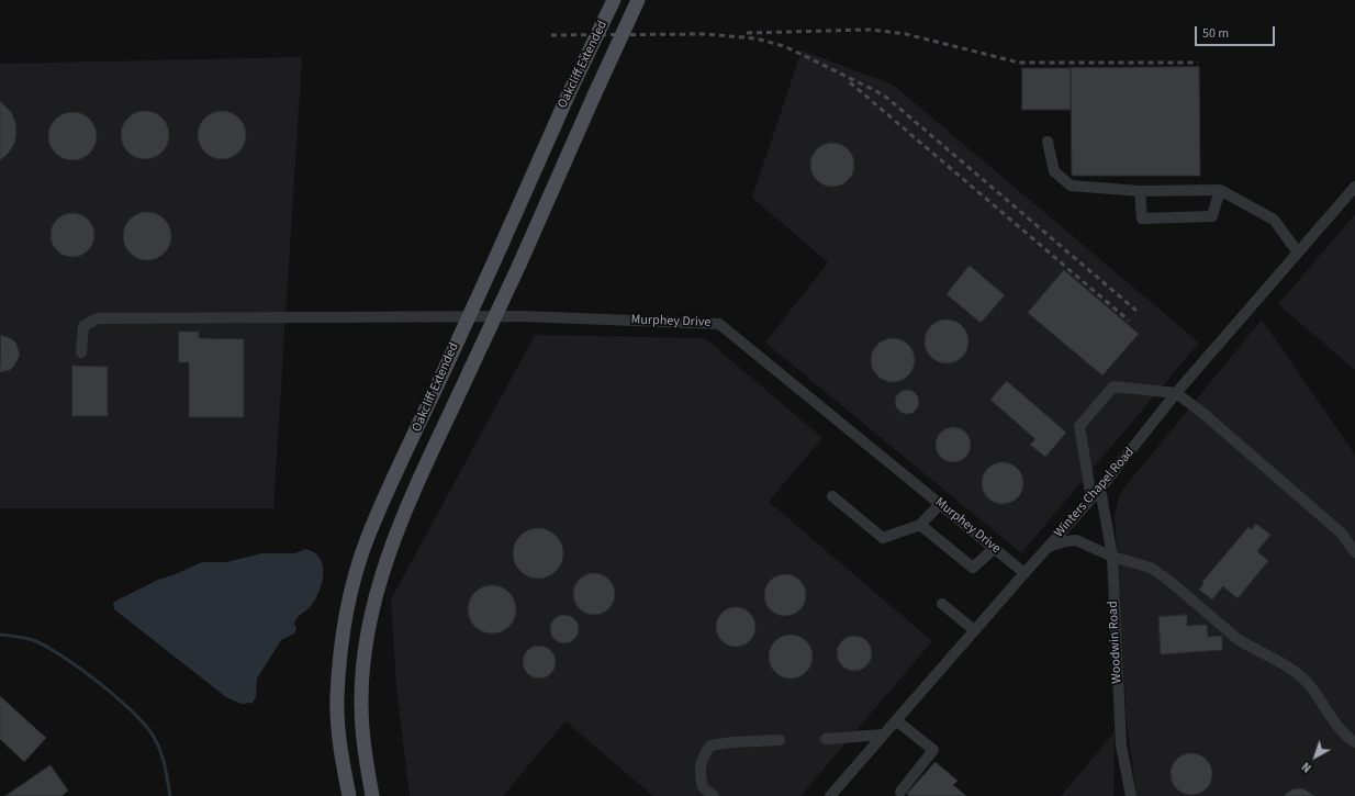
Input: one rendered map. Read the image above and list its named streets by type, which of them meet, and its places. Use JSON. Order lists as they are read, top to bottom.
{
  "streets": {
    "main road": ["Oakcliff Extended"],
    "street": ["Murphey Drive", "Winters Chapel Road", "Woodwin Road"]
  },
  "crossings": [
    ["Murphey Drive", "Winters Chapel Road"],
    ["Winters Chapel Road", "Woodwin Road"]
  ],
  "scale_bar": "50 m",
  "north": "bottom left"
}
